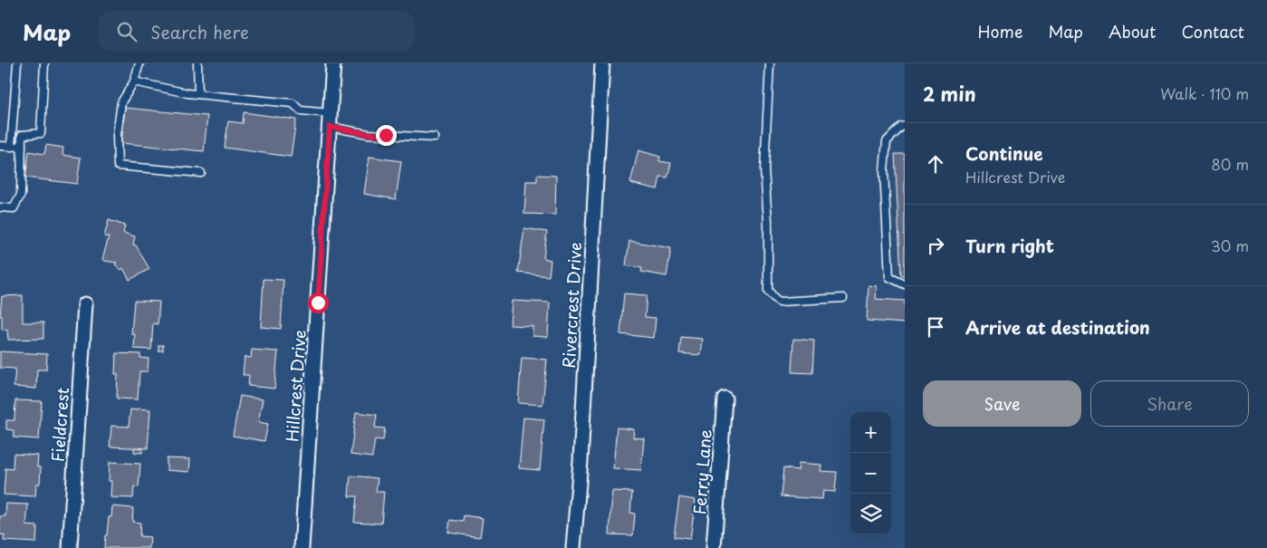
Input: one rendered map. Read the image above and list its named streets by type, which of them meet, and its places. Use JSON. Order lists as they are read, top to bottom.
{
  "streets": {
    "street": [
      "Rivercrest Drive",
      "Hillcrest Drive",
      "Fieldcrest",
      "Ferry Lane"
    ]
  },
  "page": {
    "header": "Map",
    "search": "Search here",
    "nav": [
      "Home",
      "Map",
      "About",
      "Contact"
    ],
    "heading": ["2 min", "Walk · 110 m"],
    "list": [
      ["Continue", "Hillcrest Drive", "80 m"],
      ["Turn right", "30 m"],
      "Arrive at destination"
    ],
    "buttons": ["Save", "Share"],
    "map_buttons": ["+", "−"]
  }
}
